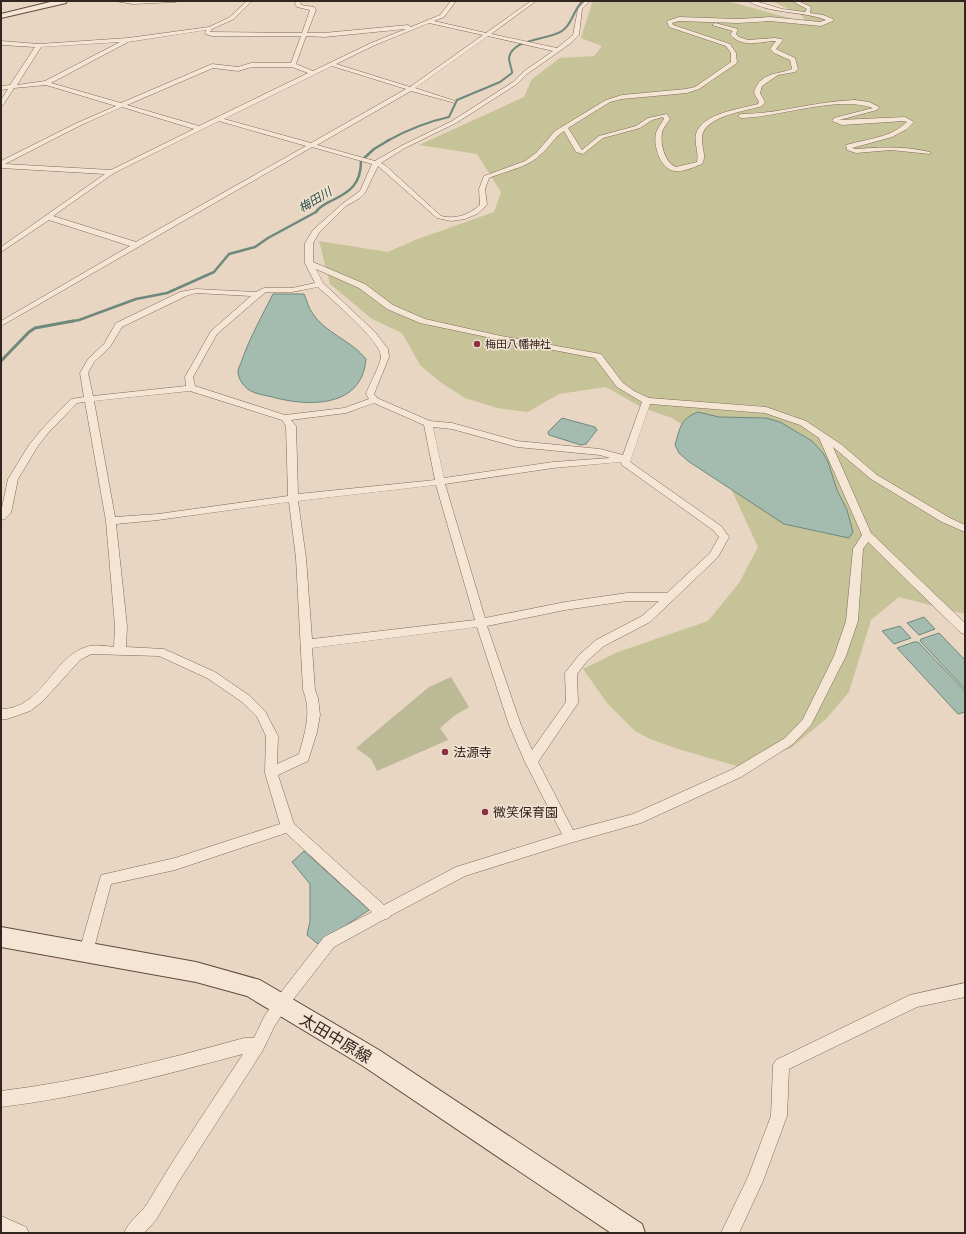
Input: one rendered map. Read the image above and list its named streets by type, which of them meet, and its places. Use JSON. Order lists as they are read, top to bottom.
{
  "streets": {
    "main road": ["太田中原線"]
  },
  "water": ["梅田川"],
  "places": ["梅田八幡神社", "法源寺", "微笑保育園"]
}
